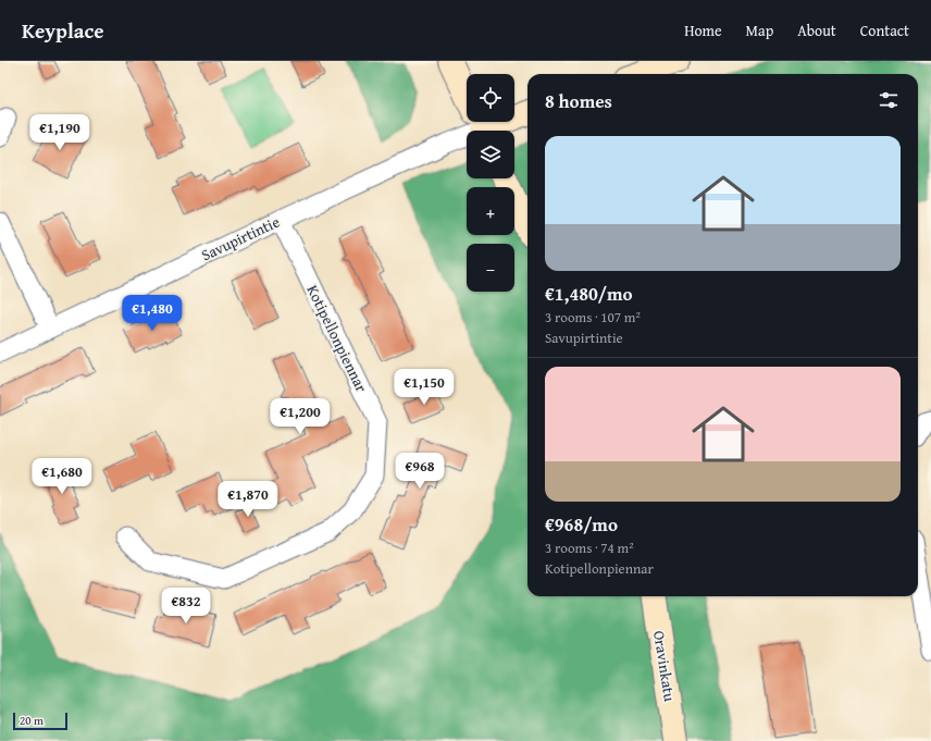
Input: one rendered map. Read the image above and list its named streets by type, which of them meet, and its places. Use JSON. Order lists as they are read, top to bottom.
{
  "streets": {
    "street": ["Savupirtintie", "Kotipellonpiennar", "Oravinkatu"]
  },
  "crossings": [
    ["Savupirtintie", "Kotipellonpiennar"]
  ],
  "scale_bar": "20 m",
  "page": {
    "header": "Keyplace",
    "nav": [
      "Home",
      "Map",
      "About",
      "Contact"
    ],
    "map_buttons": ["+", "−"],
    "heading": "8 homes",
    "price": [
      "€1,190",
      "€1,480",
      "€1,150",
      "€1,200",
      "€968",
      "€1,680",
      "€1,870",
      "€832"
    ],
    "list": [
      {
        "name": "€1,480/mo",
        "note": "3 rooms · 107 m² · Savupirtintie"
      },
      {
        "name": "€968/mo",
        "note": "3 rooms · 74 m² · Kotipellonpiennar"
      }
    ],
    "scale": "20 m"
  }
}
